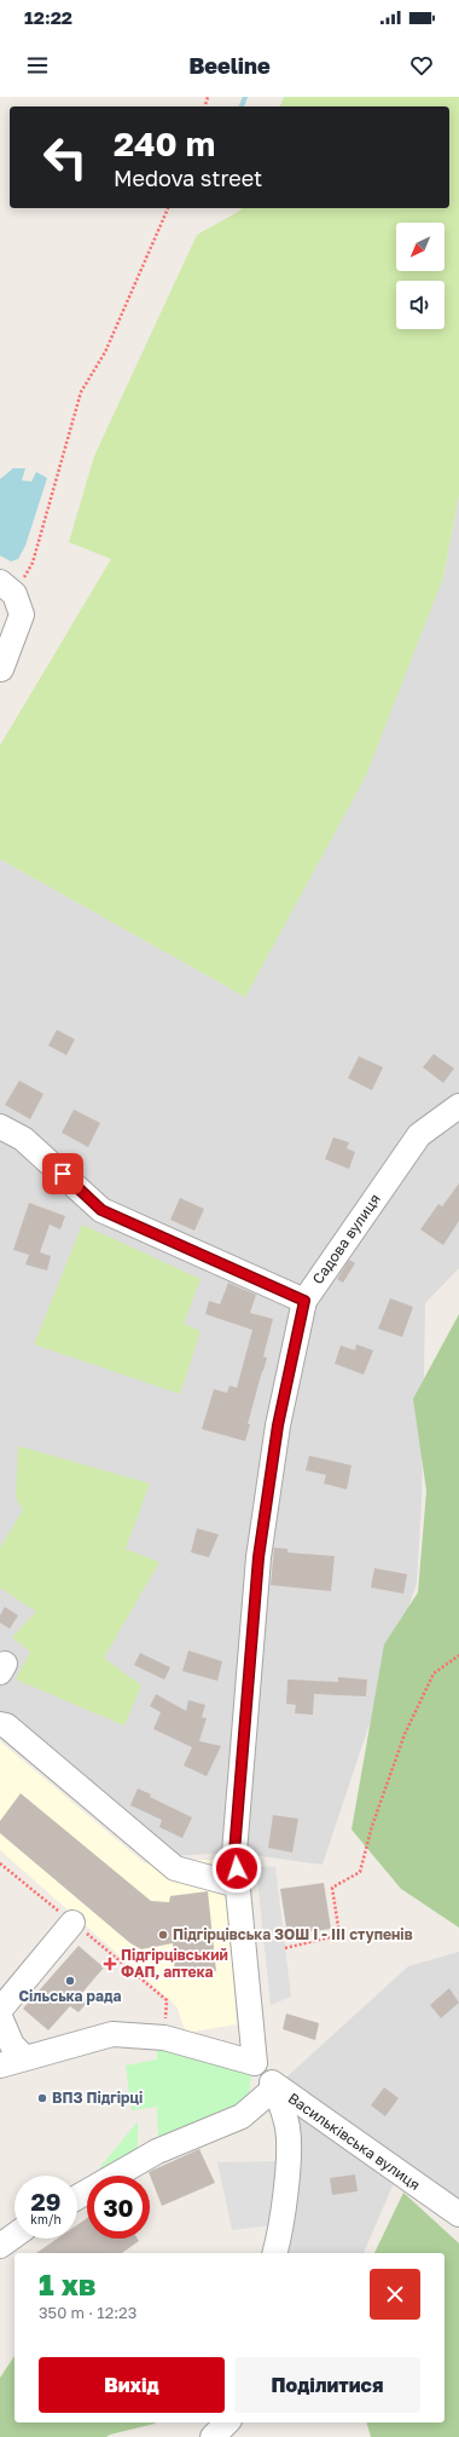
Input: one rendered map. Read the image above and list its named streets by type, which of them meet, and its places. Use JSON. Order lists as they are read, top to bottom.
{
  "streets": {
    "street": ["Садова вулиця", "Васильківська вулиця"]
  },
  "crossings": [
    ["Садова вулиця", "Васильківська вулиця"]
  ],
  "places": {
    "other": ["Підгірцівська ЗОШ І - ІІІ ступенів", "Сільська рада", "ВПЗ Підгірці"],
    "health": ["Підгірцівський ФАП, аптека"]
  },
  "north": "bottom left",
  "page": {
    "status": "12:22",
    "header": "Beeline",
    "turn": ["240 m", "Medova street"],
    "speed": "29 km/h",
    "limit": "30",
    "heading": ["1 хв", "350 m · 12:23"],
    "buttons": ["Вихід", "Поділитися"]
  }
}
